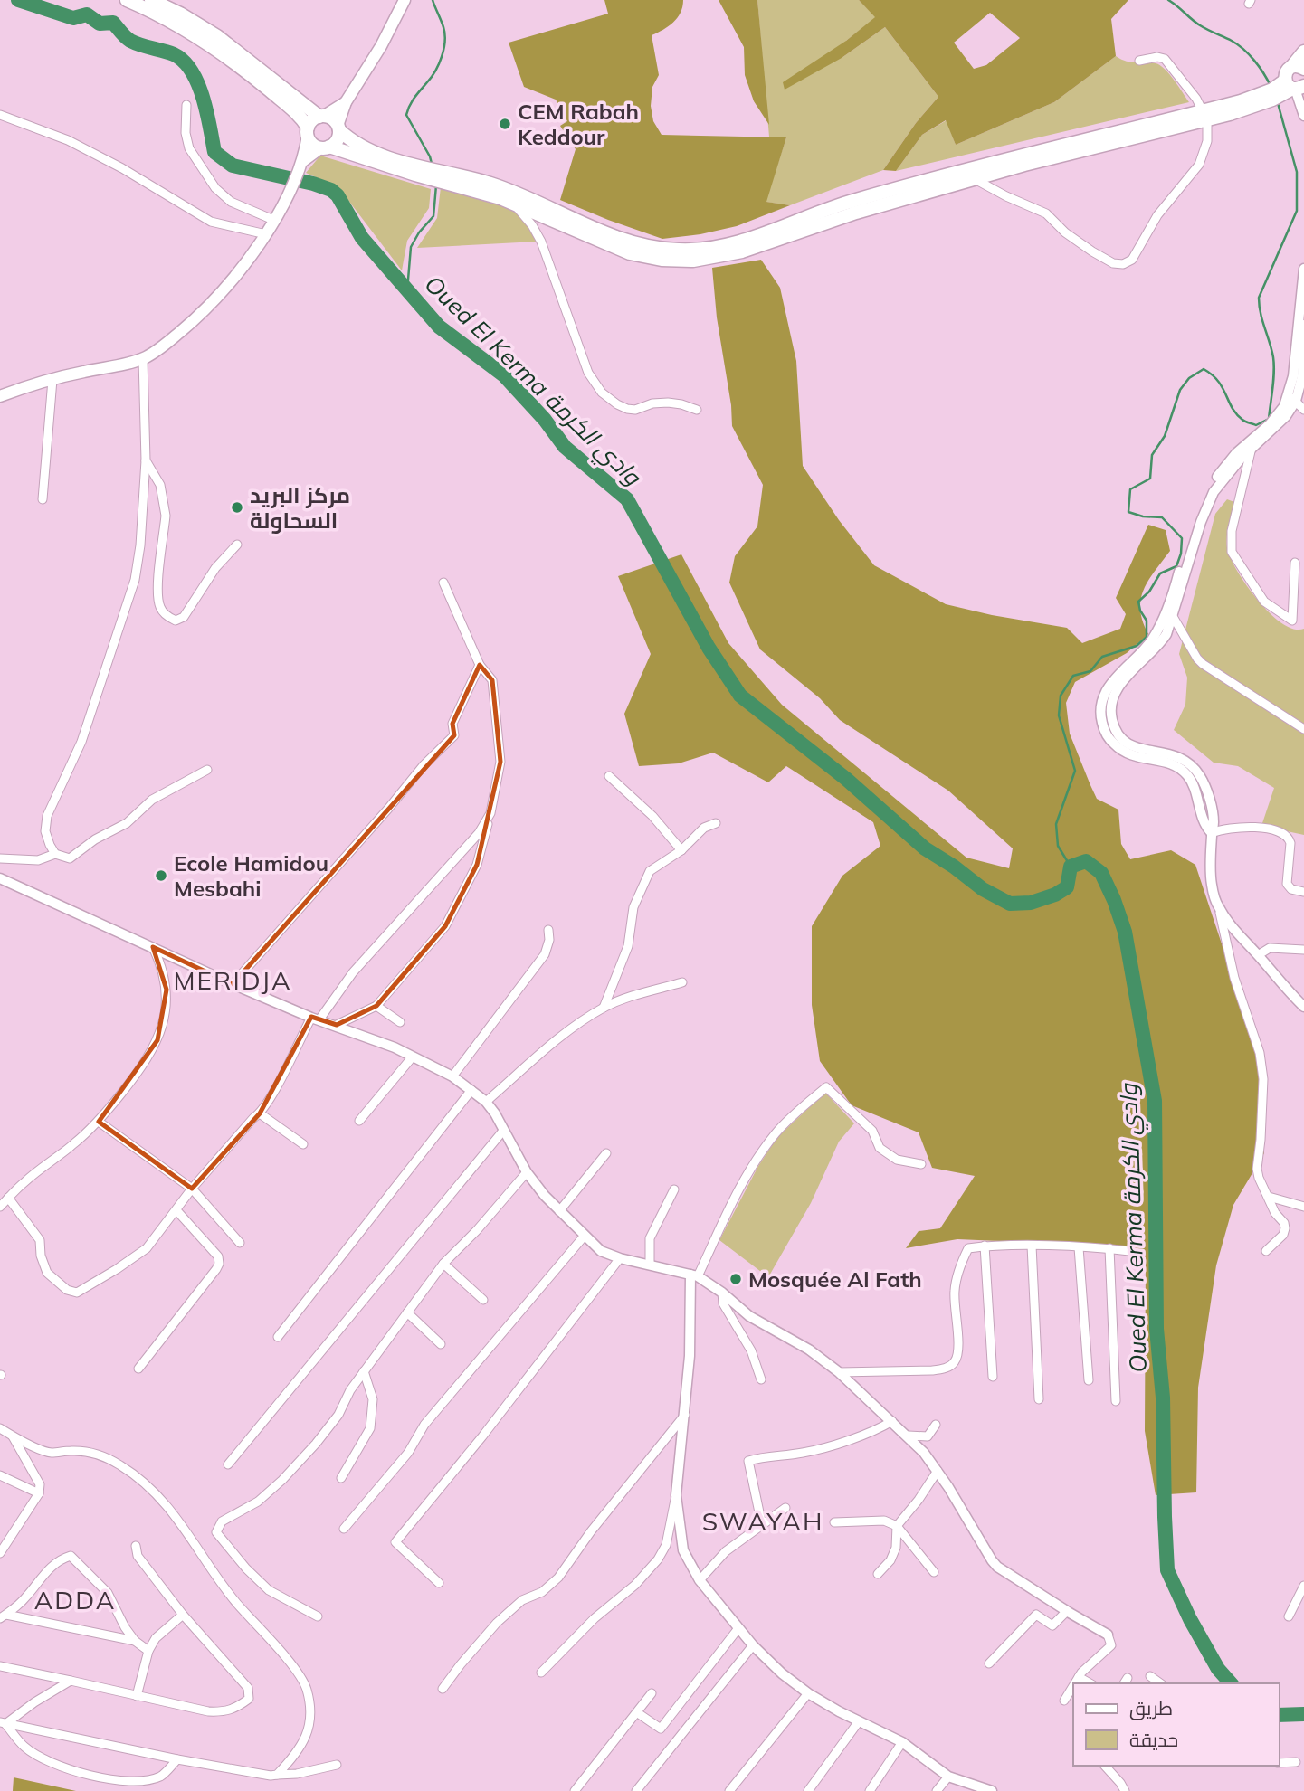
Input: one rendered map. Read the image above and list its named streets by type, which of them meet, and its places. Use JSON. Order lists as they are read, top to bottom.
{
  "districts": ["MERIDJA", "SWAYAH", "ADDA"],
  "water": ["Oued El Kerma وادي الكرمة"],
  "places": [
    "CEM Rabah Keddour",
    "مركز البريد السحاولة",
    "Ecole Hamidou Mesbahi",
    "Mosquée Al Fath"
  ],
  "legend": ["طريق", "حديقة"]
}
